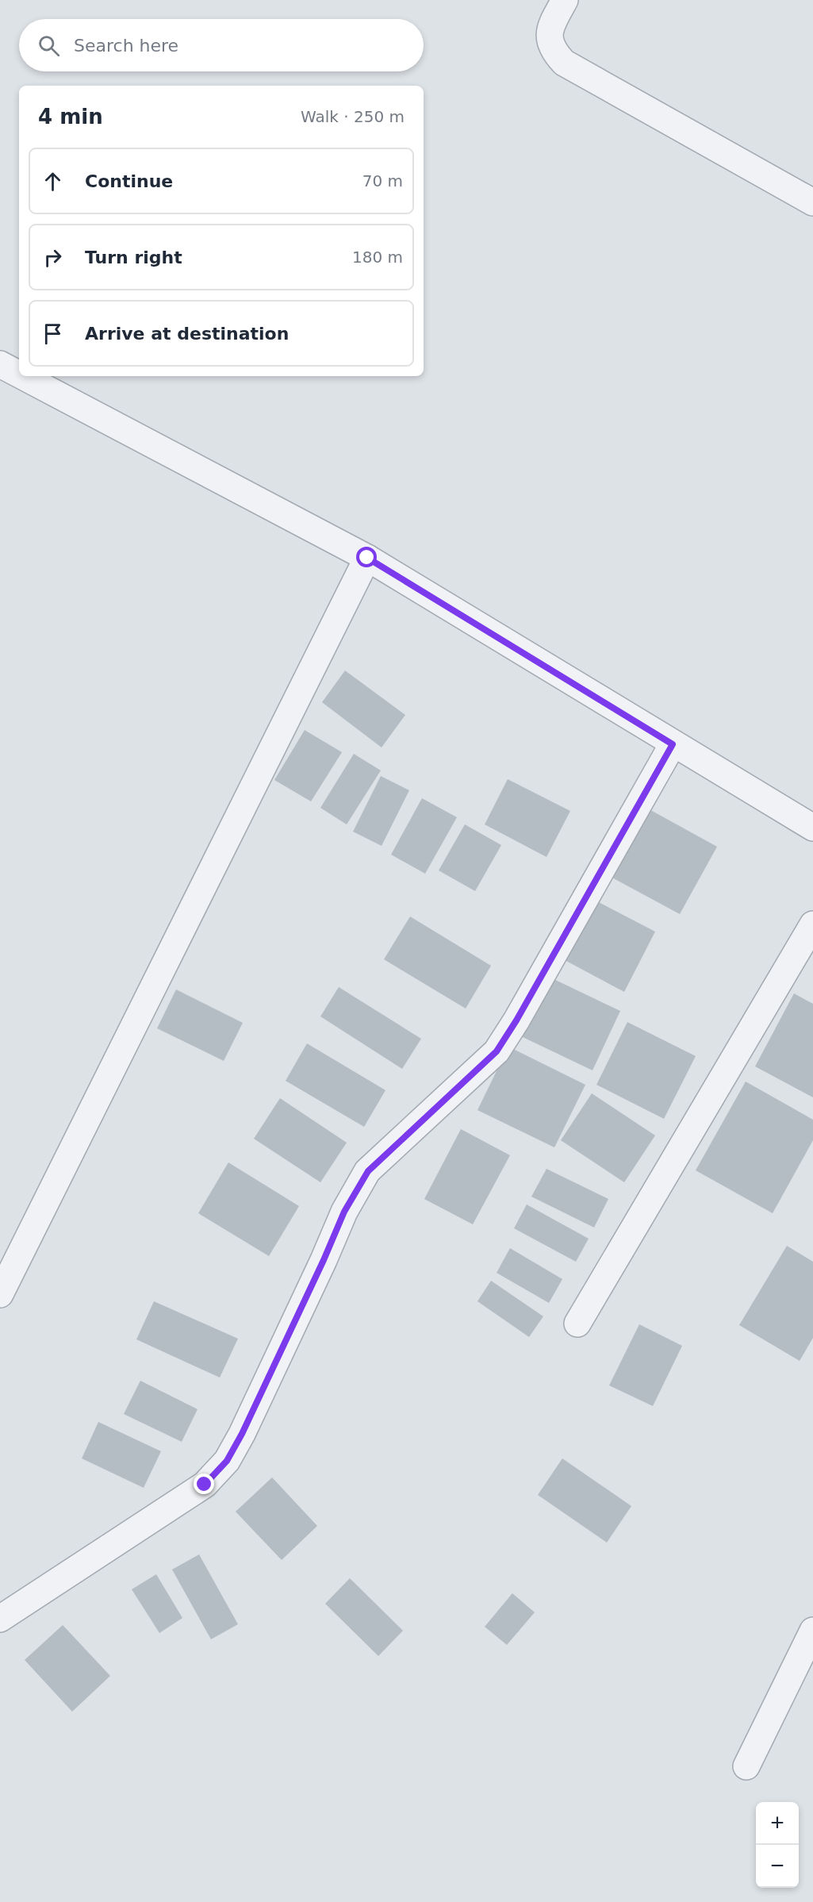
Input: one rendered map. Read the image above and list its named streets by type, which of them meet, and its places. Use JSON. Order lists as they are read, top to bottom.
{
  "page": {
    "search": "Search here",
    "heading": ["4 min", "Walk · 250 m"],
    "list": [
      ["Continue", "70 m"],
      ["Turn right", "180 m"],
      "Arrive at destination"
    ],
    "map_buttons": ["+", "−"]
  }
}
